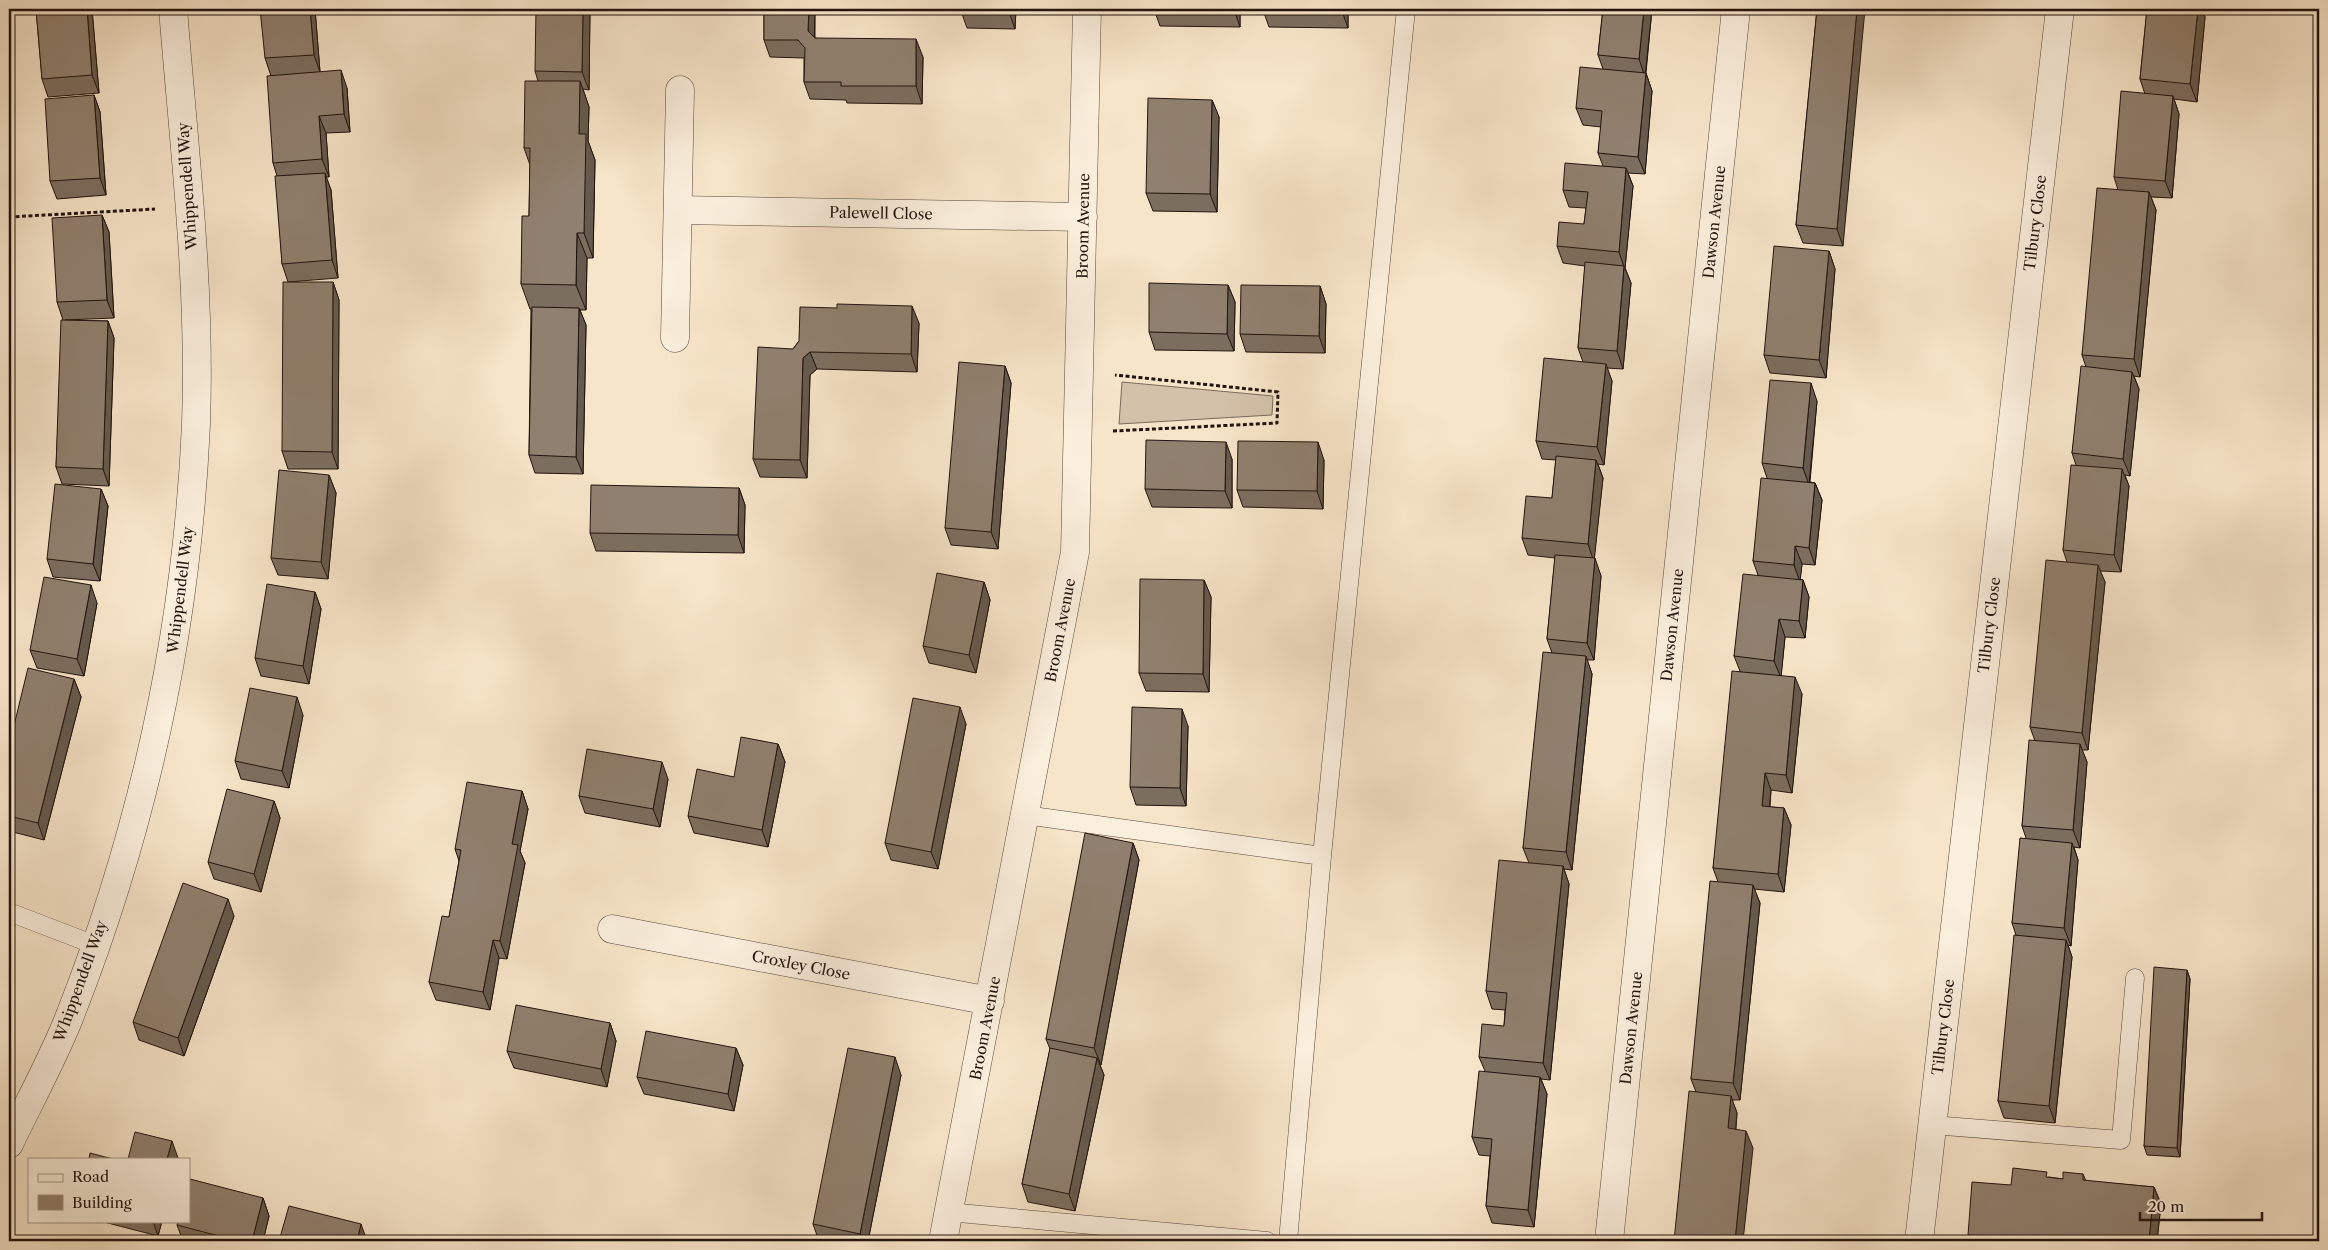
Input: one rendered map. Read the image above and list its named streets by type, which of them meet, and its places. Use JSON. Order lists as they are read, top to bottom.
{
  "streets": {
    "street": [
      "Whippendell Way",
      "Palewell Close",
      "Dawson Avenue",
      "Tilbury Close",
      "Broom Avenue",
      "Croxley Close"
    ]
  },
  "crossings": [
    ["Palewell Close", "Broom Avenue"],
    ["Broom Avenue", "Croxley Close"]
  ],
  "legend": ["Road", "Building"],
  "scale_bar": "20 m"
}
